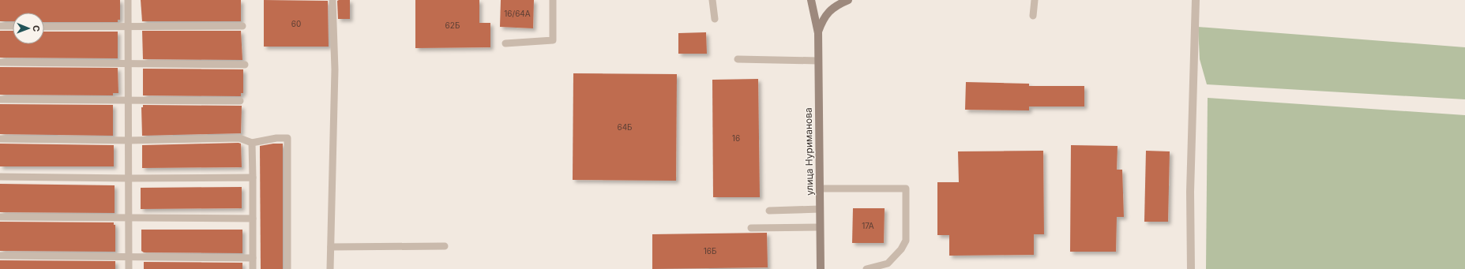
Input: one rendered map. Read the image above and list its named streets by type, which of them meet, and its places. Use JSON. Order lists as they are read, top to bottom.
{
  "streets": {
    "main road": ["улица Нуриманова"]
  },
  "house_numbers": [
    "16/64А",
    "60",
    "62Б",
    "64Б",
    "16",
    "17А",
    "16Б"
  ],
  "north": "right"
}
